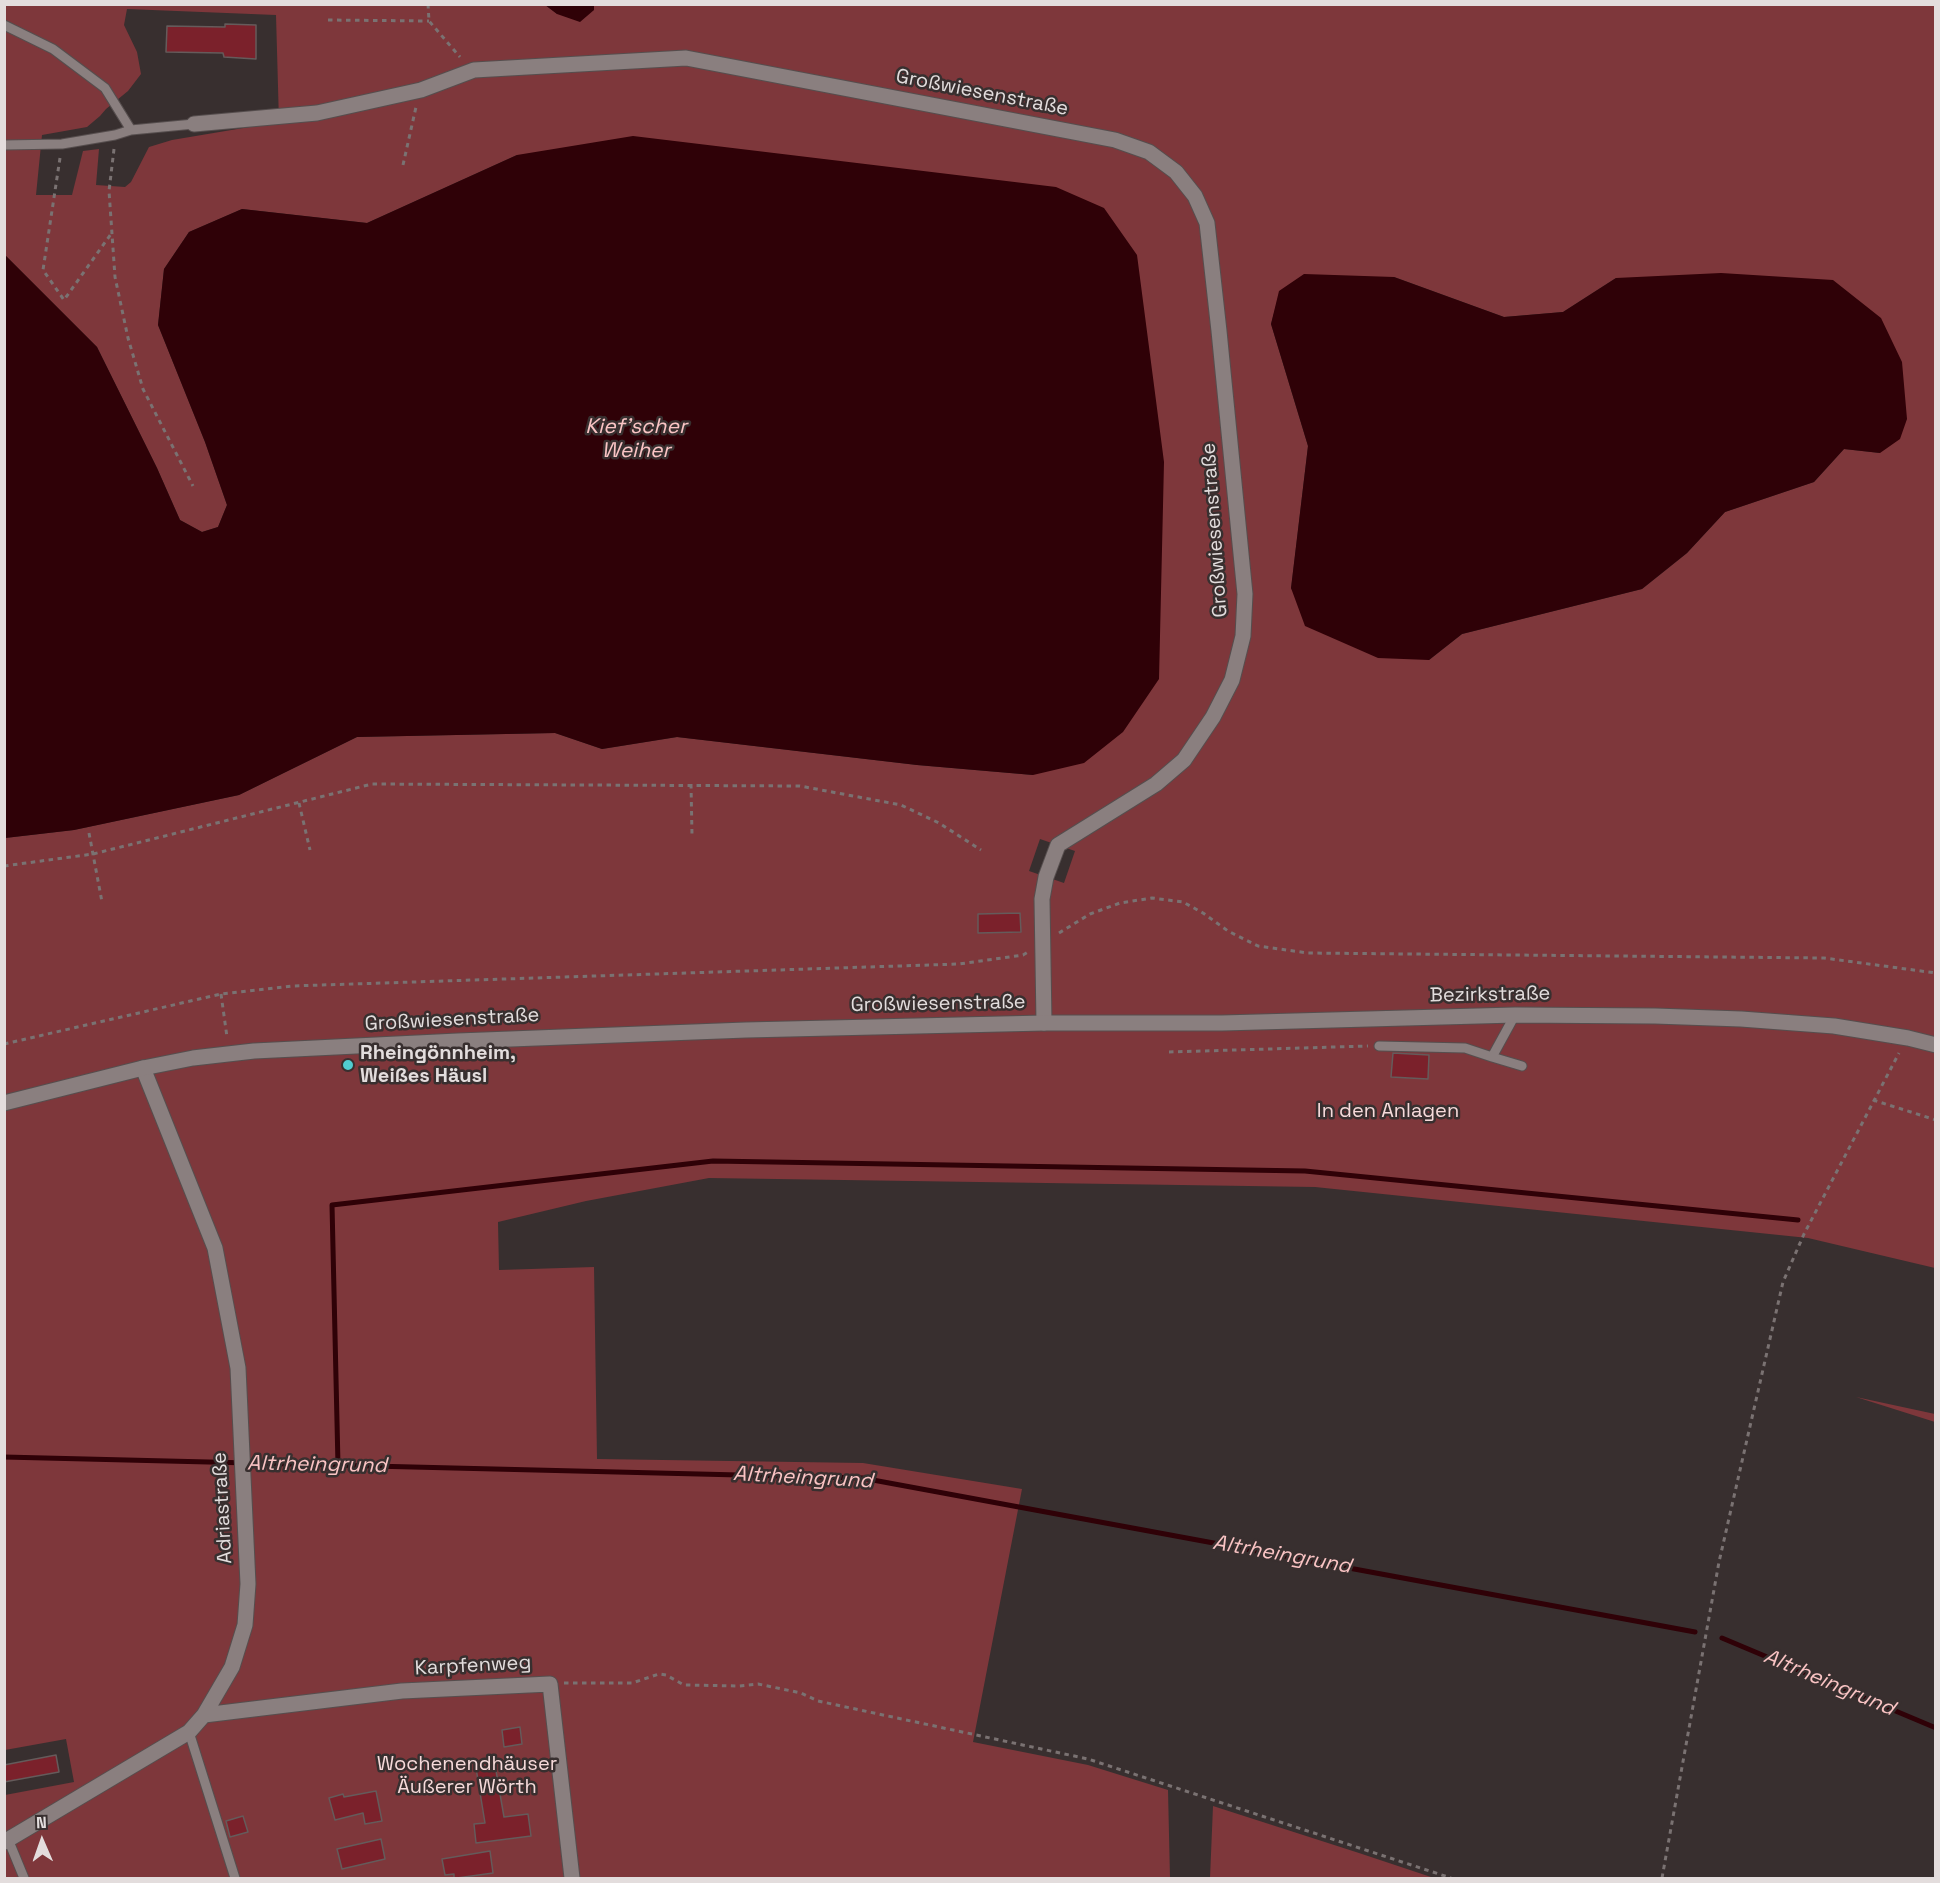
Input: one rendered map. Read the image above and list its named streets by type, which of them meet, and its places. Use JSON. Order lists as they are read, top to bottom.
{
  "streets": {
    "street": [
      "Großwiesenstraße",
      "Bezirkstraße",
      "Adriastraße",
      "Karpfenweg"
    ]
  },
  "crossings": [
    ["Großwiesenstraße", "Bezirkstraße"],
    ["Großwiesenstraße", "Adriastraße"],
    ["Adriastraße", "Karpfenweg"]
  ],
  "water": ["Kief'scher Weiher", "Altrheingrund"],
  "parks": ["In den Anlagen", "Wochenendhäuser Äußerer Wörth"],
  "places": ["Rheingönnheim, Weißes Häusl"],
  "north": "top"
}
